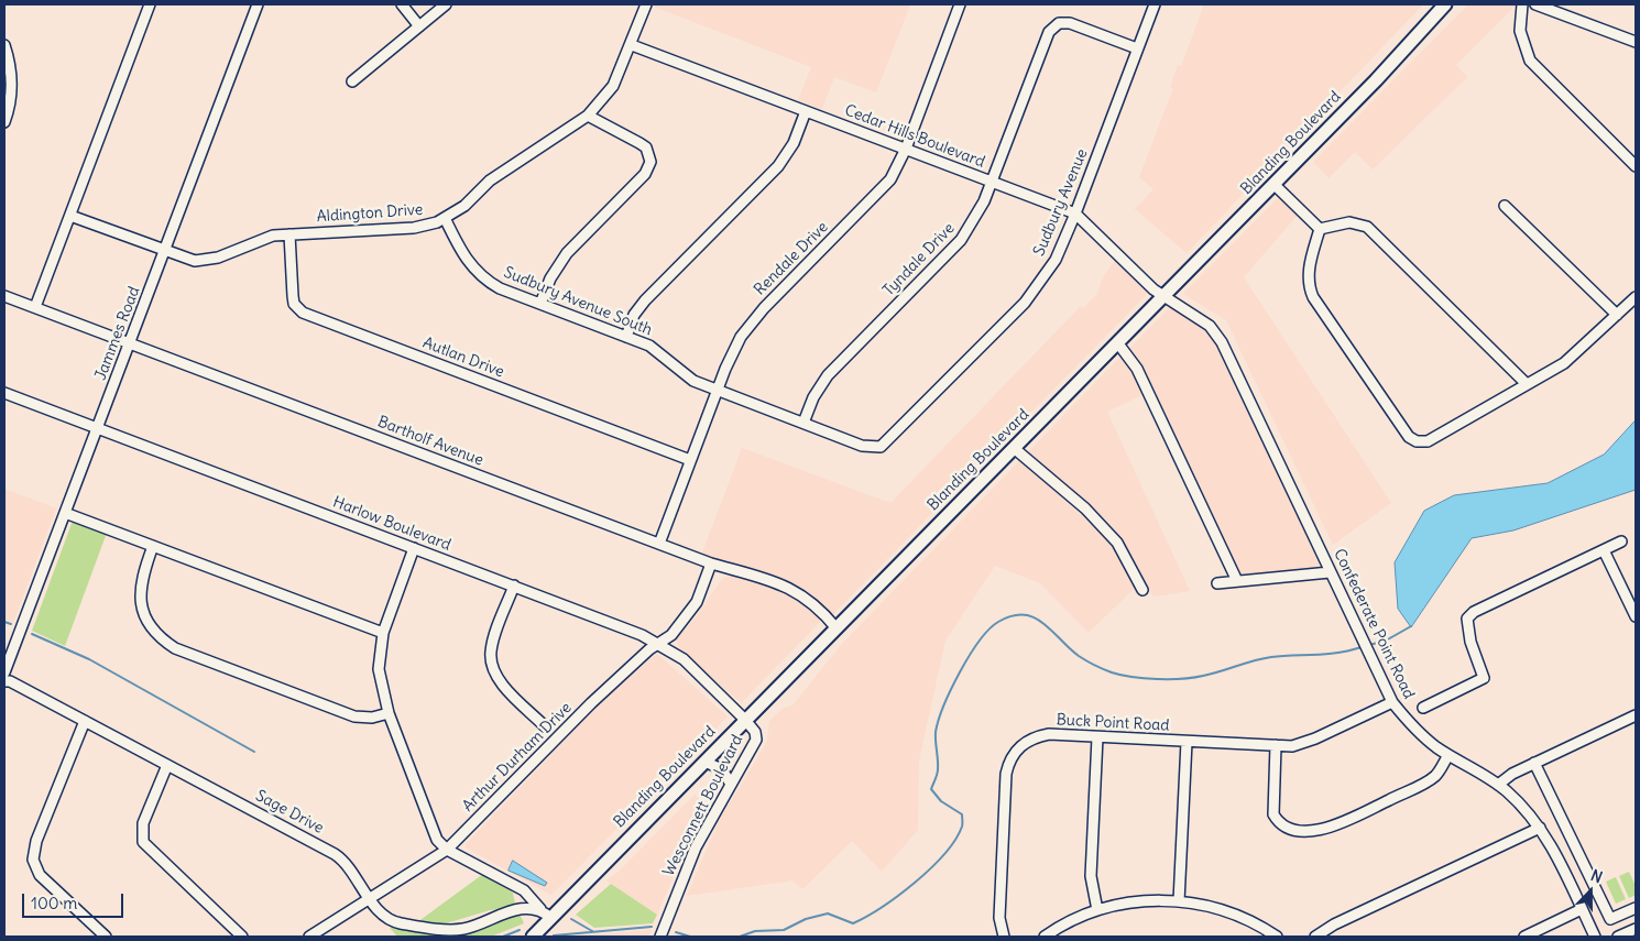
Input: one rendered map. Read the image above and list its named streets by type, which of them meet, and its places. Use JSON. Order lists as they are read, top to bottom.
{
  "streets": {
    "main road": ["Blanding Boulevard"],
    "street": [
      "Cedar Hills Boulevard",
      "Sudbury Avenue",
      "Aldington Drive",
      "Rendale Drive",
      "Tyndale Drive",
      "Sudbury Avenue South",
      "Jammes Road",
      "Autlan Drive",
      "Bartholf Avenue",
      "Harlow Boulevard",
      "Confederate Point Road",
      "Buck Point Road",
      "Arthur Durham Drive",
      "Wesconnett Boulevard",
      "Sage Drive"
    ]
  },
  "crossings": [
    ["Cedar Hills Boulevard", "Blanding Boulevard"],
    ["Cedar Hills Boulevard", "Sudbury Avenue"],
    ["Cedar Hills Boulevard", "Aldington Drive"],
    ["Cedar Hills Boulevard", "Rendale Drive"],
    ["Cedar Hills Boulevard", "Tyndale Drive"],
    ["Cedar Hills Boulevard", "Confederate Point Road"],
    ["Blanding Boulevard", "Bartholf Avenue"],
    ["Blanding Boulevard", "Harlow Boulevard"],
    ["Blanding Boulevard", "Confederate Point Road"],
    ["Blanding Boulevard", "Wesconnett Boulevard"],
    ["Sudbury Avenue", "Tyndale Drive"],
    ["Sudbury Avenue", "Sudbury Avenue South"],
    ["Aldington Drive", "Sudbury Avenue South"],
    ["Aldington Drive", "Jammes Road"],
    ["Aldington Drive", "Autlan Drive"],
    ["Rendale Drive", "Sudbury Avenue South"],
    ["Rendale Drive", "Autlan Drive"],
    ["Rendale Drive", "Bartholf Avenue"],
    ["Tyndale Drive", "Sudbury Avenue South"],
    ["Jammes Road", "Bartholf Avenue"],
    ["Jammes Road", "Harlow Boulevard"],
    ["Bartholf Avenue", "Arthur Durham Drive"],
    ["Harlow Boulevard", "Arthur Durham Drive"],
    ["Harlow Boulevard", "Wesconnett Boulevard"],
    ["Confederate Point Road", "Buck Point Road"],
    ["Arthur Durham Drive", "Sage Drive"]
  ],
  "scale_bar": "100 m",
  "north": "top"
}
